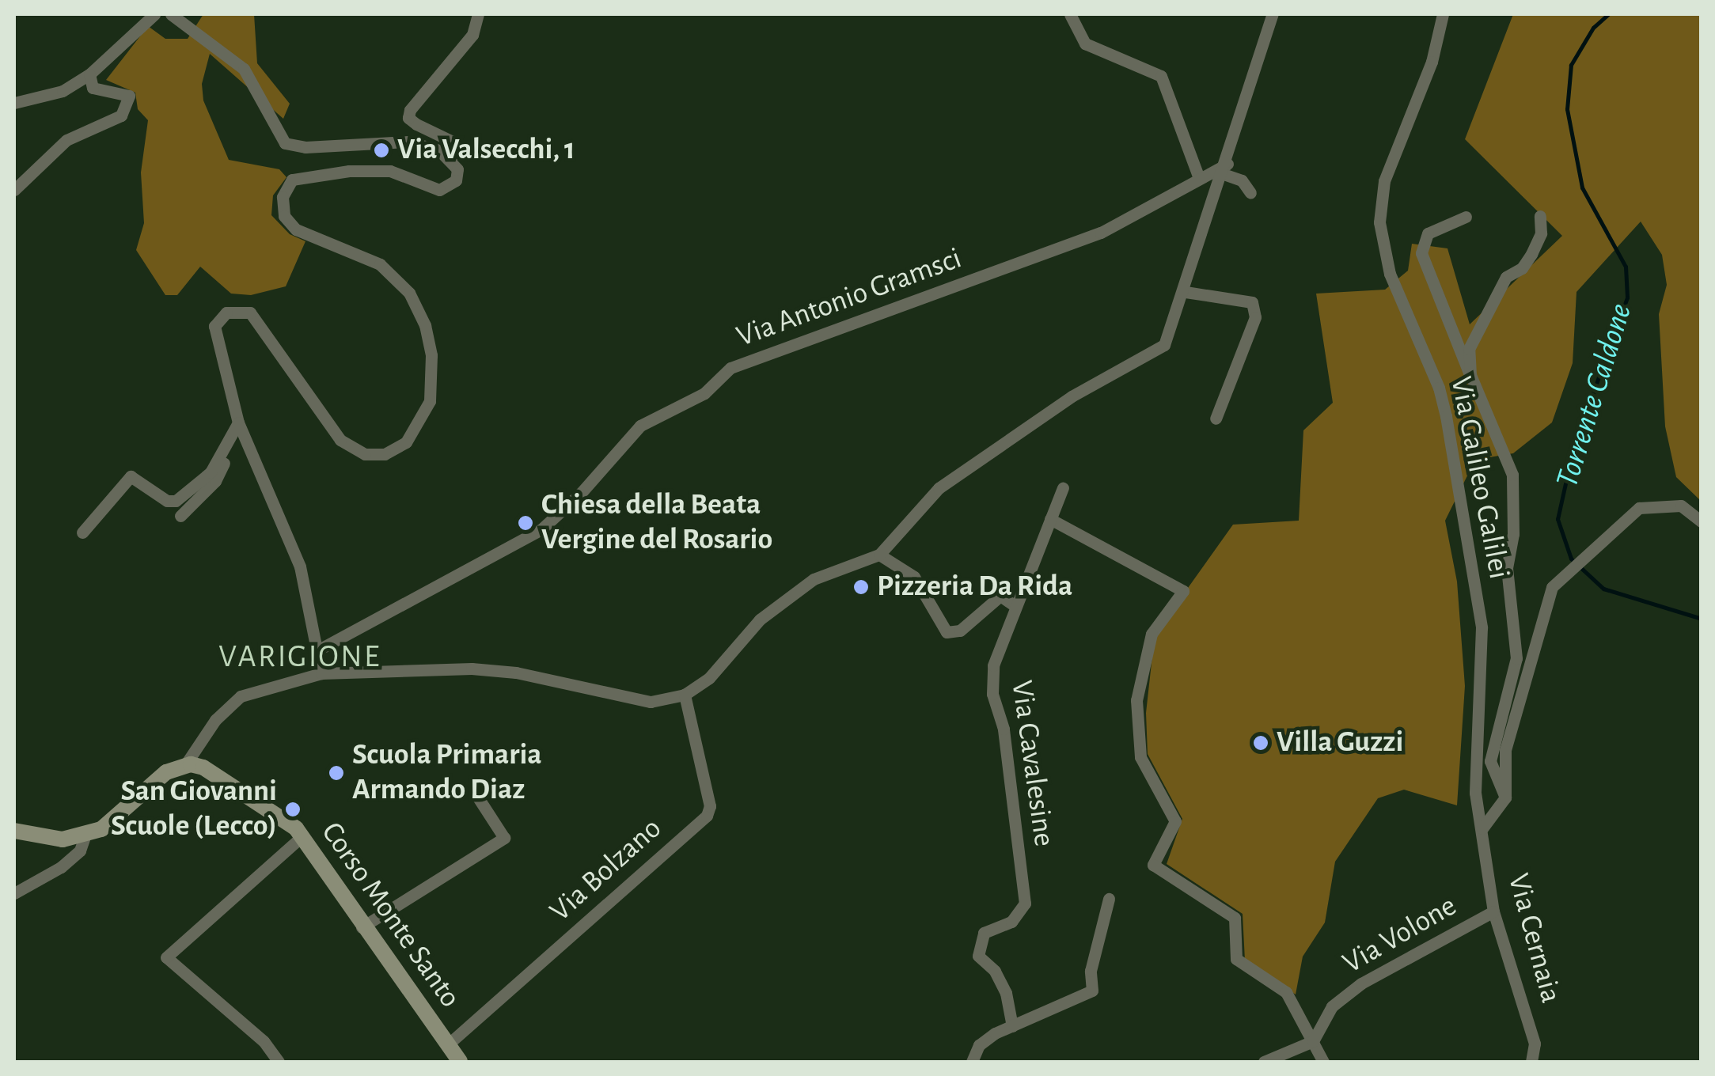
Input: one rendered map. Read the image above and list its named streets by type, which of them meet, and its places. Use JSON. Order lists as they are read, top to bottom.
{
  "streets": {
    "main road": ["Corso Monte Santo"],
    "street": [
      "Via Antonio Gramsci",
      "Via Galileo Galilei",
      "Via Cavalesine",
      "Via Bolzano",
      "Via Volone",
      "Via Cernaia"
    ]
  },
  "crossings": [
    ["Via Galileo Galilei", "Via Cernaia"],
    ["Via Bolzano", "Corso Monte Santo"],
    ["Via Volone", "Via Cernaia"]
  ],
  "districts": ["VARIGIONE"],
  "water": ["Torrente Caldone"],
  "places": [
    "Via Valsecchi, 1",
    "Chiesa della Beata Vergine del Rosario",
    "Pizzeria Da Rida",
    "Villa Guzzi",
    "Scuola Primaria Armando Diaz",
    "San Giovanni Scuole (Lecco)"
  ]
}
